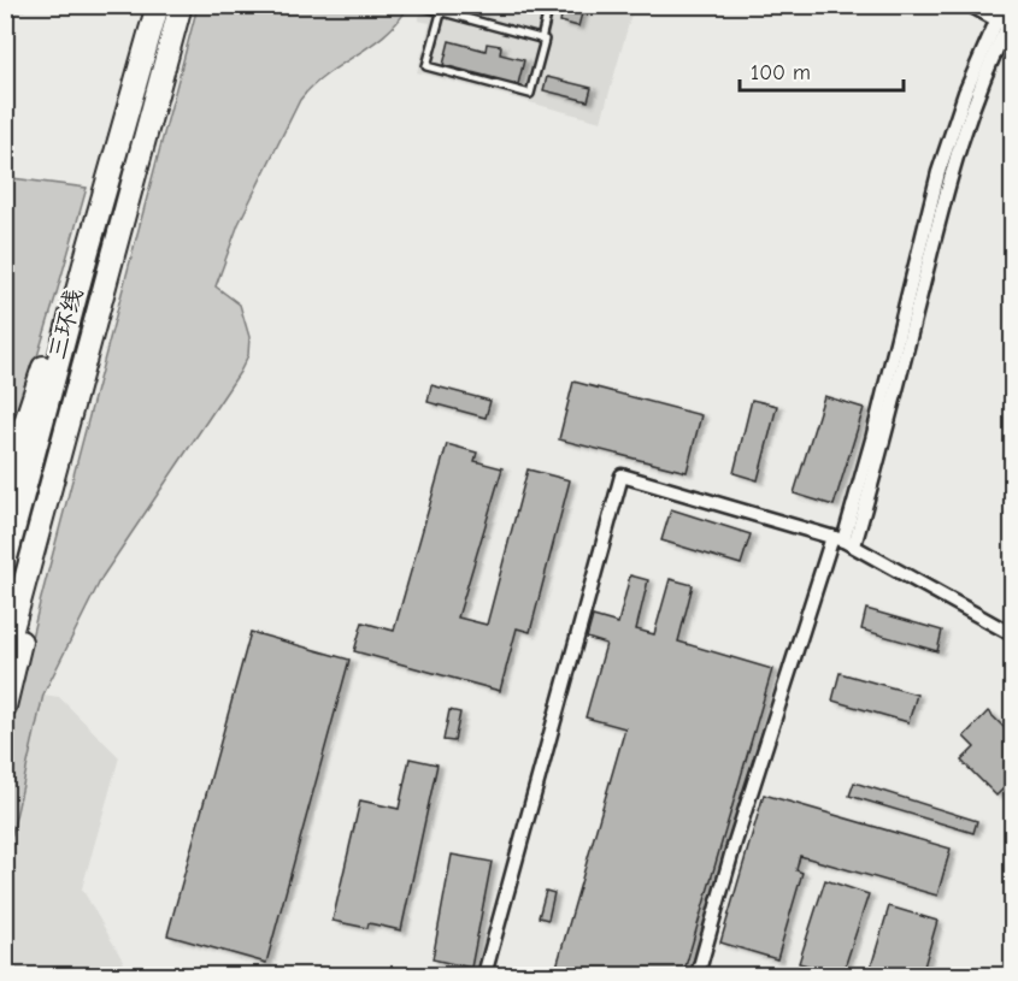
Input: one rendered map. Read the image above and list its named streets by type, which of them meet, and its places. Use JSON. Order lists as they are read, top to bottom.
{
  "streets": {
    "highway": ["三环线"]
  },
  "scale_bar": "100 m"
}
